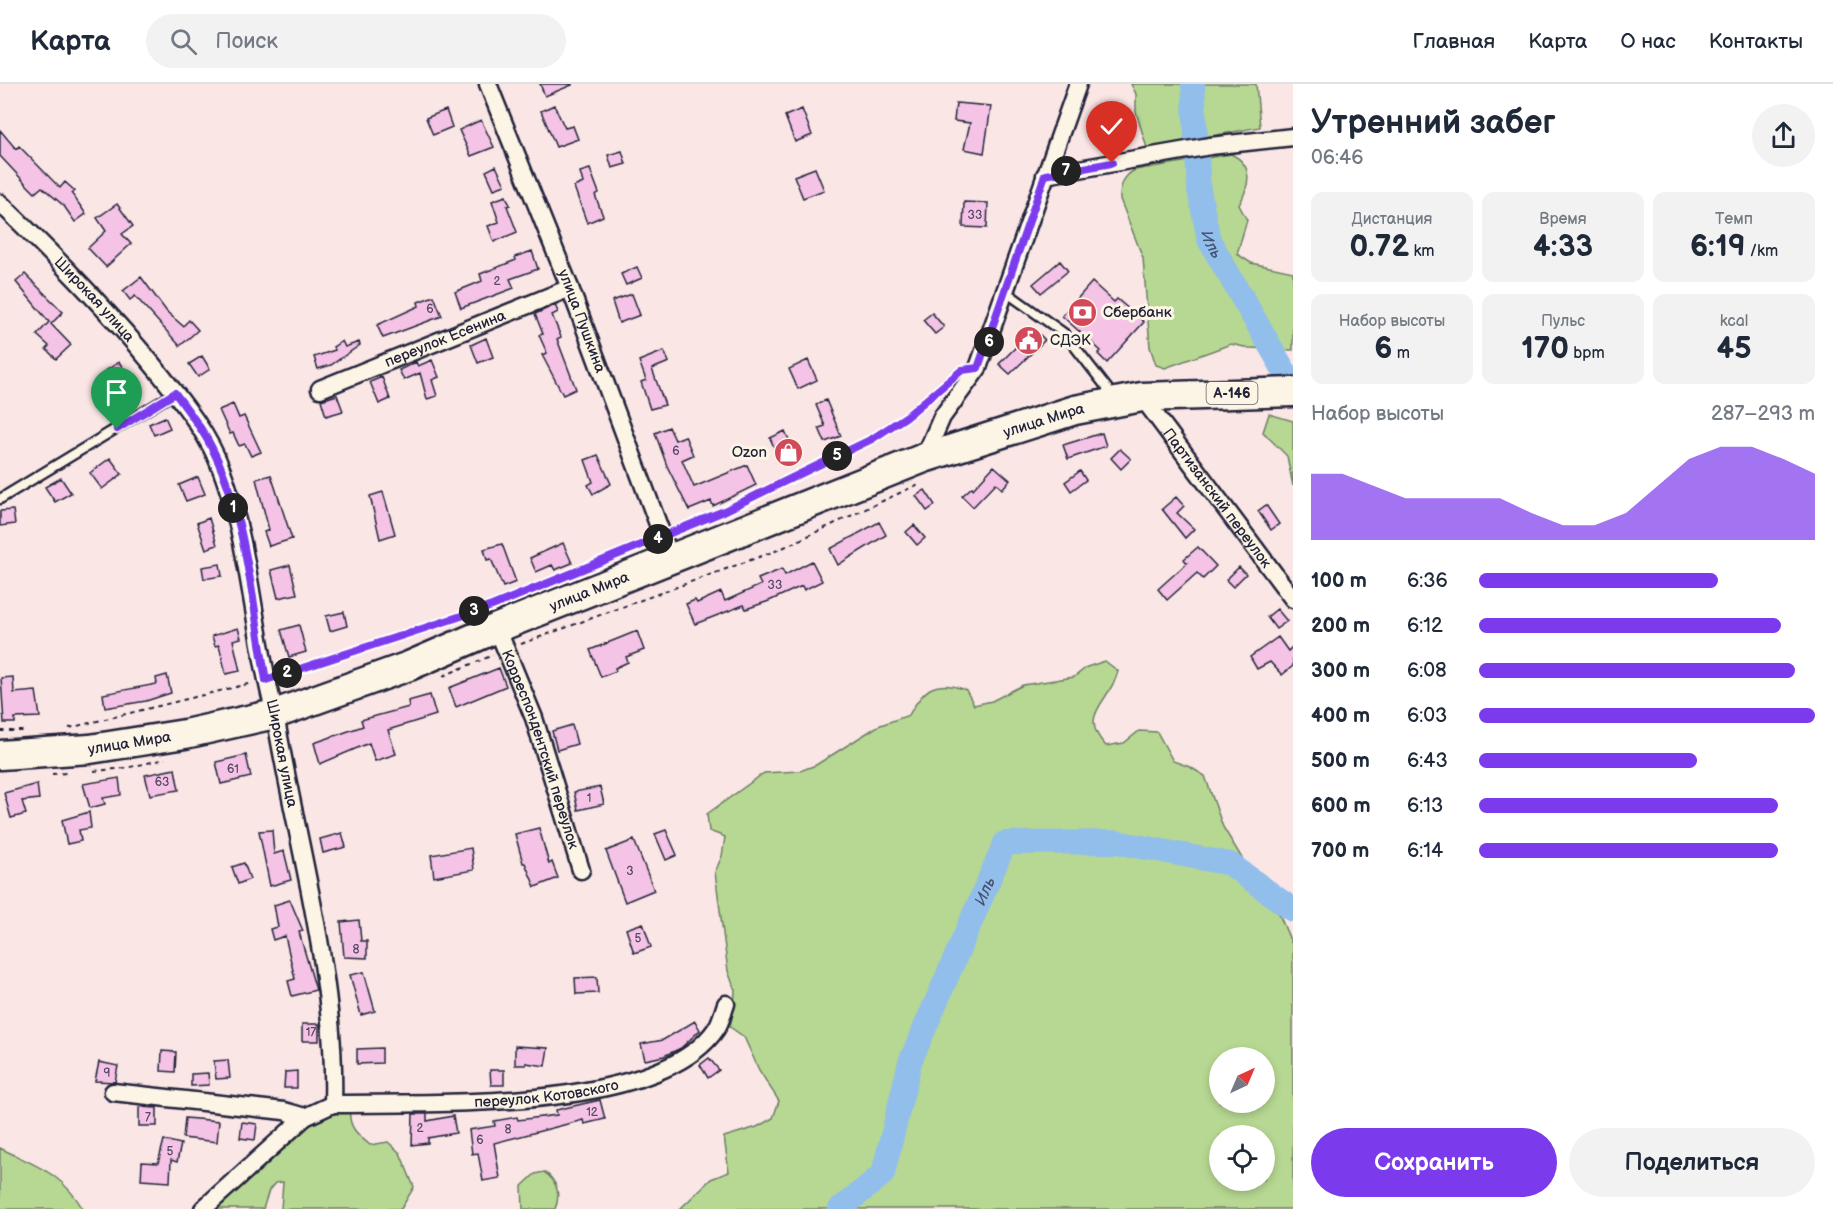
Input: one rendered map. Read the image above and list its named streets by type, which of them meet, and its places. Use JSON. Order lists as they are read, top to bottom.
{
  "streets": {
    "highway": ["А-146", "улица Мира"],
    "street": [
      "Широкая улица",
      "улица Пушкина",
      "переулок Есенина",
      "Партизанский переулок",
      "Корреспондентский переулок",
      "переулок Котовского"
    ]
  },
  "crossings": [
    ["Широкая улица", "улица Мира"],
    ["Широкая улица", "переулок Котовского"],
    ["улица Пушкина", "переулок Есенина"],
    ["улица Пушкина", "улица Мира"],
    ["улица Мира", "Партизанский переулок"],
    ["улица Мира", "Корреспондентский переулок"]
  ],
  "water": ["Иль"],
  "places": {
    "bank": ["Сбербанк"],
    "public building": ["СДЭК"],
    "shop": ["Ozon"]
  },
  "house_numbers": [
    "33",
    "2",
    "6",
    "6",
    "33",
    "61",
    "63",
    "1",
    "3",
    "5",
    "8",
    "17",
    "9",
    "12",
    "7",
    "2",
    "8",
    "6",
    "5"
  ],
  "north": "top right",
  "page": {
    "header": "Карта",
    "search": "Поиск",
    "nav": [
      "Главная",
      "Карта",
      "О нас",
      "Контакты"
    ],
    "heading": ["Утренний забег", "06:46"],
    "pins": [
      "7",
      "6",
      "5",
      "1",
      "4",
      "3",
      "2"
    ],
    "stats": [
      ["Дистанция", "0.72 km"],
      ["Время", "4:33"],
      ["Темп", "6:19 /km"],
      ["Набор высоты", "6 m"],
      ["Пульс", "170 bpm"],
      ["kcal", "45"]
    ],
    "chart": ["Набор высоты", "287–293 m"],
    "list": [
      {
        "name": "100 m",
        "note": "6:36"
      },
      {
        "name": "200 m",
        "note": "6:12"
      },
      {
        "name": "300 m",
        "note": "6:08"
      },
      {
        "name": "400 m",
        "note": "6:03"
      },
      {
        "name": "500 m",
        "note": "6:43"
      },
      {
        "name": "600 m",
        "note": "6:13"
      },
      {
        "name": "700 m",
        "note": "6:14"
      }
    ],
    "buttons": ["Сохранить", "Поделиться"]
  }
}
